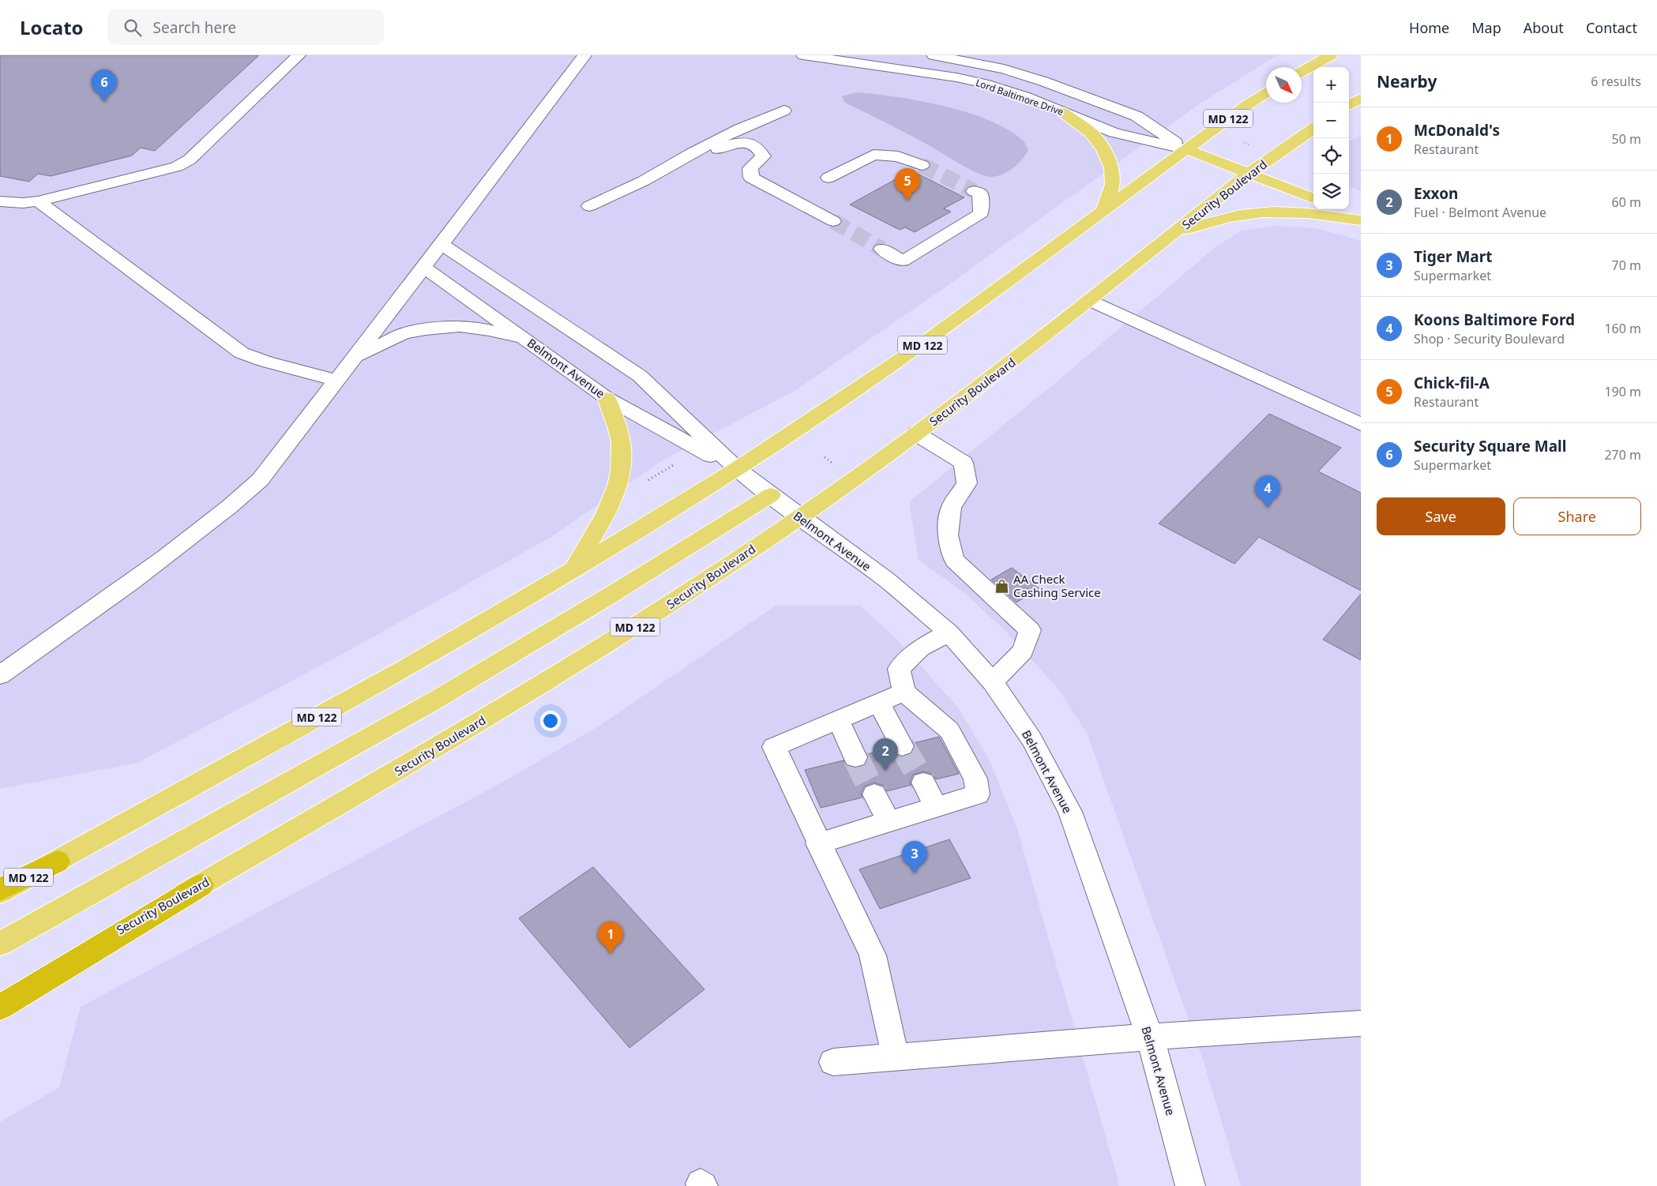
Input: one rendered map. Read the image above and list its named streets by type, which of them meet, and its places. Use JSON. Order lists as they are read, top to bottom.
{
  "streets": {
    "main road": ["Lord Baltimore Drive", "MD 122", "Security Boulevard"],
    "street": ["Belmont Avenue"]
  },
  "crossings": [
    ["Lord Baltimore Drive", "MD 122"],
    ["Lord Baltimore Drive", "Security Boulevard"],
    ["MD 122", "Belmont Avenue"],
    ["Security Boulevard", "Belmont Avenue"]
  ],
  "places": {
    "shop": ["AA Check Cashing Service"]
  },
  "north": "bottom right",
  "page": {
    "header": "Locato",
    "search": "Search here",
    "nav": [
      "Home",
      "Map",
      "About",
      "Contact"
    ],
    "heading": ["Nearby", "6 results"],
    "map_buttons": ["+", "−"],
    "pins": [
      "6",
      "5",
      "4",
      "2",
      "3",
      "1"
    ],
    "list": [
      {
        "mark": "1",
        "name": "McDonald's",
        "note": "Restaurant",
        "value": "50 m"
      },
      {
        "mark": "2",
        "name": "Exxon",
        "note": "Fuel · Belmont Avenue",
        "value": "60 m"
      },
      {
        "mark": "3",
        "name": "Tiger Mart",
        "note": "Supermarket",
        "value": "70 m"
      },
      {
        "mark": "4",
        "name": "Koons Baltimore Ford",
        "note": "Shop · Security Boulevard",
        "value": "160 m"
      },
      {
        "mark": "5",
        "name": "Chick-fil-A",
        "note": "Restaurant",
        "value": "190 m"
      },
      {
        "mark": "6",
        "name": "Security Square Mall",
        "note": "Supermarket",
        "value": "270 m"
      }
    ],
    "buttons": ["Save", "Share"]
  }
}
